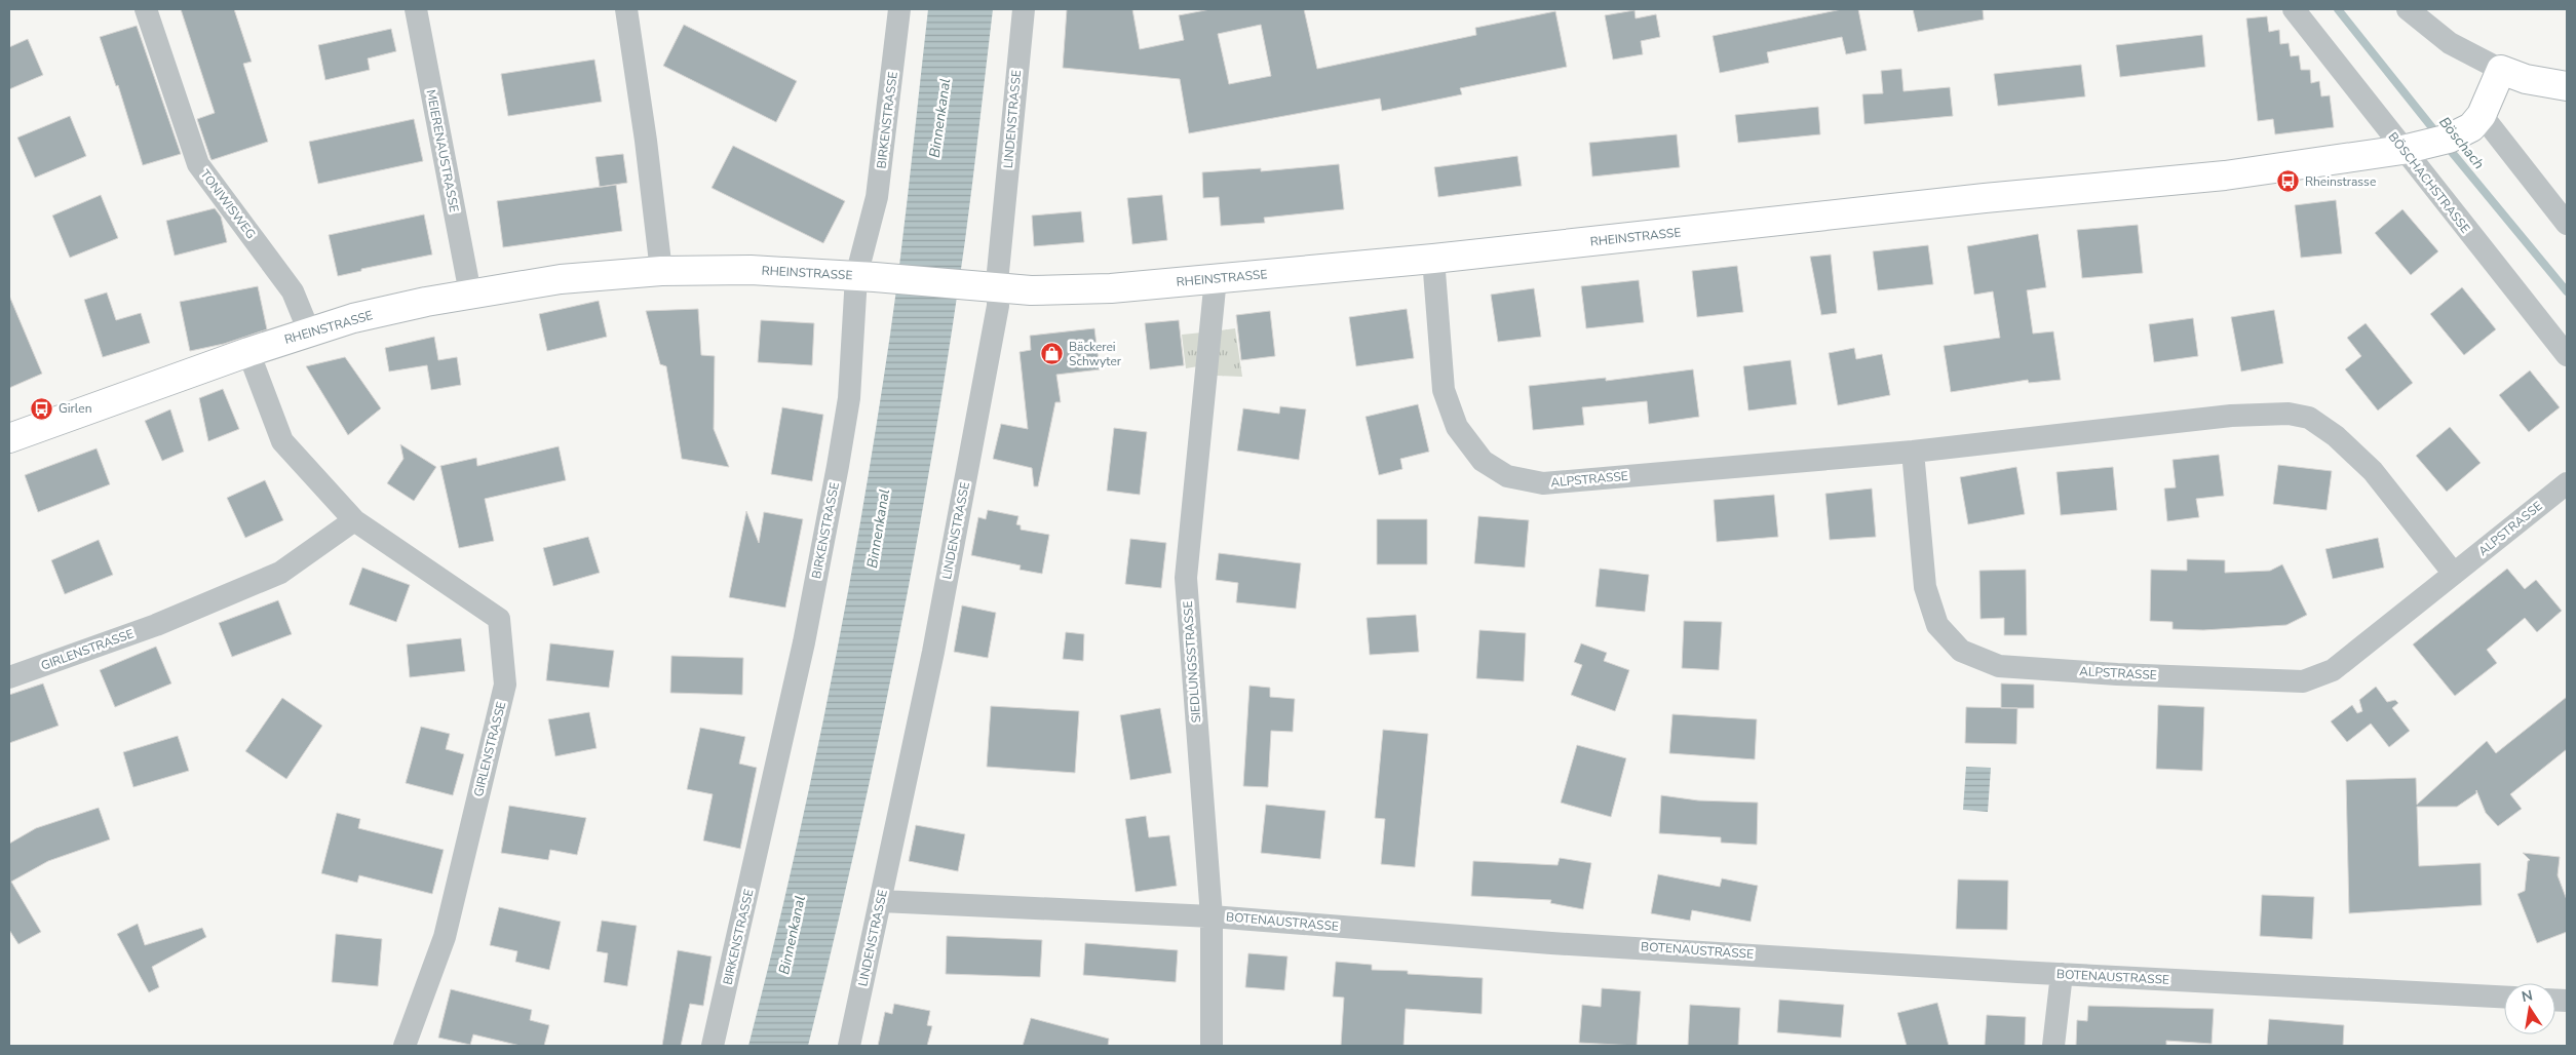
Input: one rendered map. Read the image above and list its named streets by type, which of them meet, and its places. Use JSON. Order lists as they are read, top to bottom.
{
  "streets": {
    "street": [
      "LINDENSTRASSE",
      "BIRKENSTRASSE",
      "MEIERENAUSTRASSE",
      "BÖSCHACHSTRASSE",
      "TONIWISWEG",
      "RHEINSTRASSE",
      "ALPSTRASSE",
      "GIRLENSTRASSE",
      "SIEDLUNGSSTRASSE",
      "BOTENAUSTRASSE"
    ]
  },
  "crossings": [
    ["LINDENSTRASSE", "RHEINSTRASSE"],
    ["LINDENSTRASSE", "BOTENAUSTRASSE"],
    ["BIRKENSTRASSE", "RHEINSTRASSE"],
    ["MEIERENAUSTRASSE", "RHEINSTRASSE"],
    ["BÖSCHACHSTRASSE", "RHEINSTRASSE"],
    ["TONIWISWEG", "RHEINSTRASSE"],
    ["RHEINSTRASSE", "ALPSTRASSE"],
    ["RHEINSTRASSE", "GIRLENSTRASSE"],
    ["RHEINSTRASSE", "SIEDLUNGSSTRASSE"],
    ["SIEDLUNGSSTRASSE", "BOTENAUSTRASSE"]
  ],
  "water": ["Binnenkanal", "Böschach"],
  "places": {
    "bus stop": ["Rheinstrasse", "Girlen"],
    "shop": ["Bäckerei Schwyter"]
  },
  "north": "top"
}
